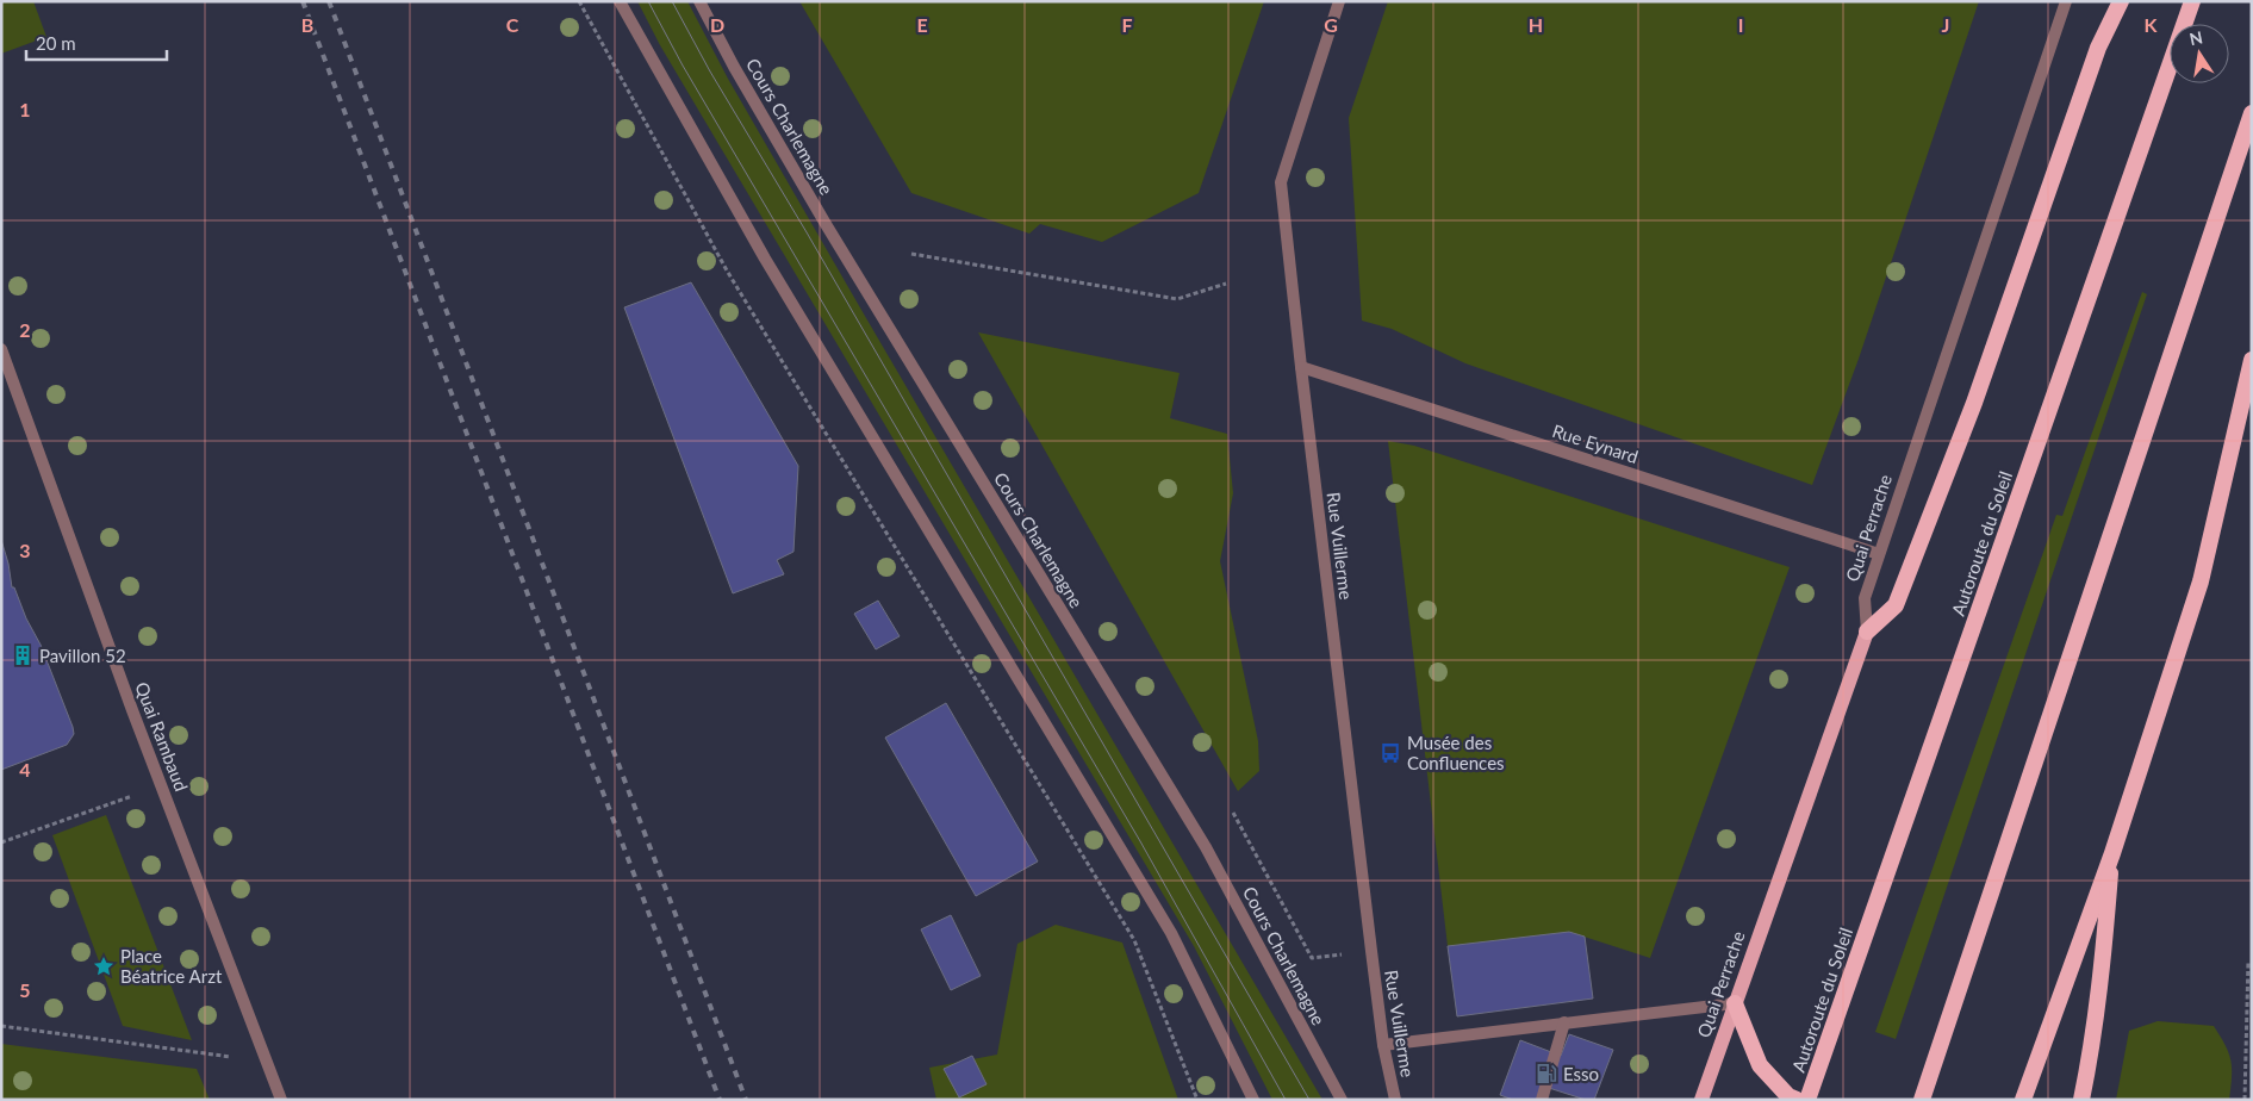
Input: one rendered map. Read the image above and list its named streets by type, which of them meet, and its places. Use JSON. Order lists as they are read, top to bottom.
{
  "streets": {
    "highway": ["Autoroute du Soleil"],
    "main road": ["Quai Perrache"],
    "street": [
      "Cours Charlemagne",
      "Rue Eynard",
      "Rue Vuillerme",
      "Quai Rambaud"
    ]
  },
  "crossings": [
    ["Rue Eynard", "Quai Perrache"],
    ["Rue Eynard", "Rue Vuillerme"]
  ],
  "places": {
    "building": ["Pavillon 52"],
    "bus stop": ["Musée des Confluences"],
    "place": ["Place Béatrice Arzt"],
    "fuel station": ["Esso"]
  },
  "scale_bar": "20 m",
  "north": "top",
  "grid": {
    "columns": [
      "B",
      "C",
      "D",
      "E",
      "F",
      "G",
      "H",
      "I",
      "J",
      "K"
    ],
    "rows": [
      "1",
      "2",
      "3",
      "4",
      "5"
    ]
  }
}
